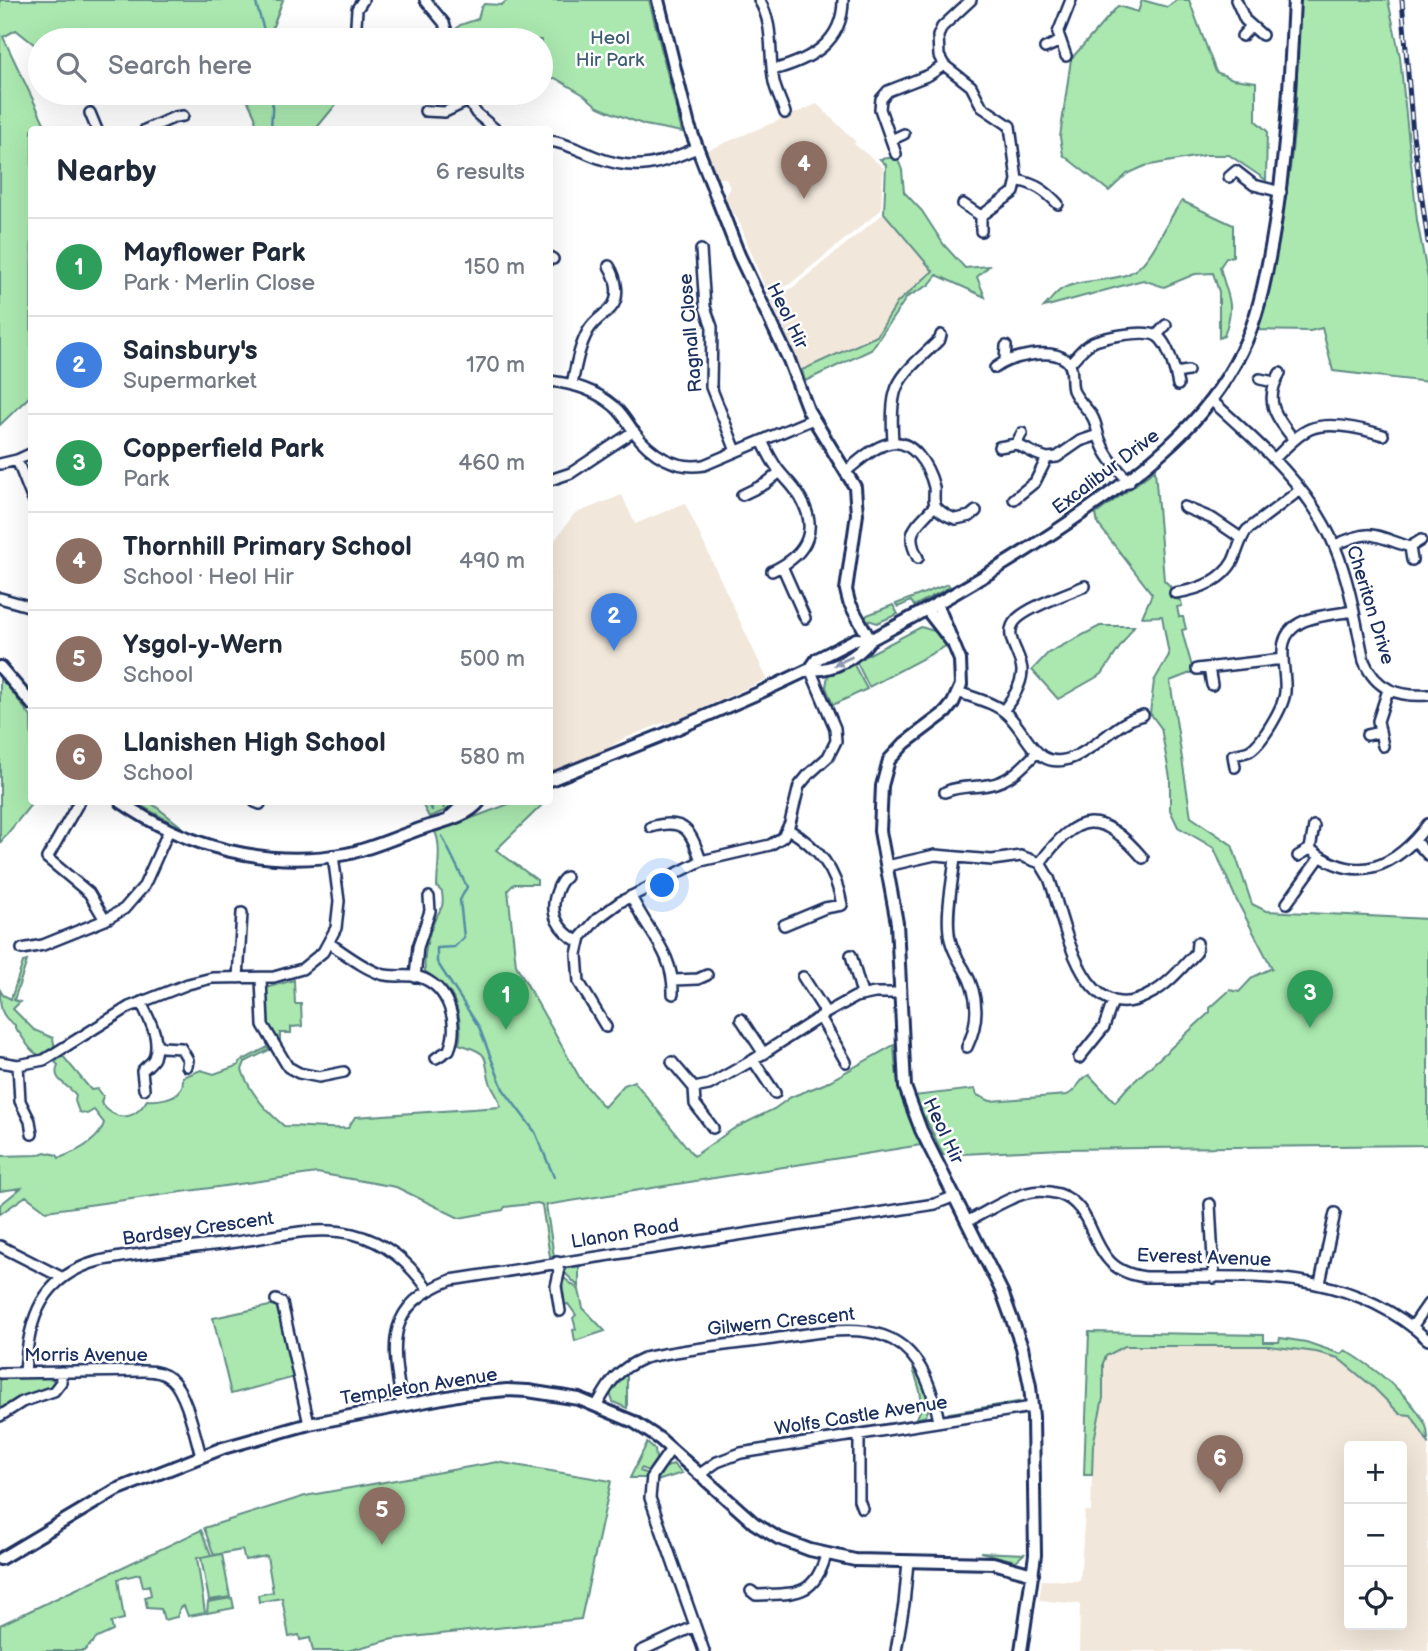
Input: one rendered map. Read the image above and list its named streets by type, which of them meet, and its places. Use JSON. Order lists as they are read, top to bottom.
{
  "streets": {
    "street": [
      "Heol Hir",
      "Ragnall Close",
      "Excalibur Drive",
      "Cheriton Drive",
      "Bardsey Crescent",
      "Llanon Road",
      "Everest Avenue",
      "Gilwern Crescent",
      "Morris Avenue",
      "Templeton Avenue",
      "Wolfs Castle Avenue"
    ]
  },
  "crossings": [
    ["Heol Hir", "Excalibur Drive"],
    ["Heol Hir", "Llanon Road"],
    ["Heol Hir", "Everest Avenue"],
    ["Heol Hir", "Templeton Avenue"],
    ["Heol Hir", "Wolfs Castle Avenue"],
    ["Excalibur Drive", "Cheriton Drive"],
    ["Bardsey Crescent", "Llanon Road"],
    ["Bardsey Crescent", "Morris Avenue"],
    ["Llanon Road", "Templeton Avenue"],
    ["Gilwern Crescent", "Templeton Avenue"],
    ["Gilwern Crescent", "Wolfs Castle Avenue"],
    ["Morris Avenue", "Templeton Avenue"],
    ["Templeton Avenue", "Wolfs Castle Avenue"]
  ],
  "parks": ["Heol Hir Park"],
  "page": {
    "search": "Search here",
    "heading": ["Nearby", "6 results"],
    "pins": [
      "4",
      "2",
      "3",
      "1",
      "6",
      "5"
    ],
    "list": [
      {
        "mark": "1",
        "name": "Mayflower Park",
        "note": "Park · Merlin Close",
        "value": "150 m"
      },
      {
        "mark": "2",
        "name": "Sainsbury's",
        "note": "Supermarket",
        "value": "170 m"
      },
      {
        "mark": "3",
        "name": "Copperfield Park",
        "note": "Park",
        "value": "460 m"
      },
      {
        "mark": "4",
        "name": "Thornhill Primary School",
        "note": "School · Heol Hir",
        "value": "490 m"
      },
      {
        "mark": "5",
        "name": "Ysgol-y-Wern",
        "note": "School",
        "value": "500 m"
      },
      {
        "mark": "6",
        "name": "Llanishen High School",
        "note": "School",
        "value": "580 m"
      }
    ],
    "map_buttons": ["+", "−"]
  }
}
